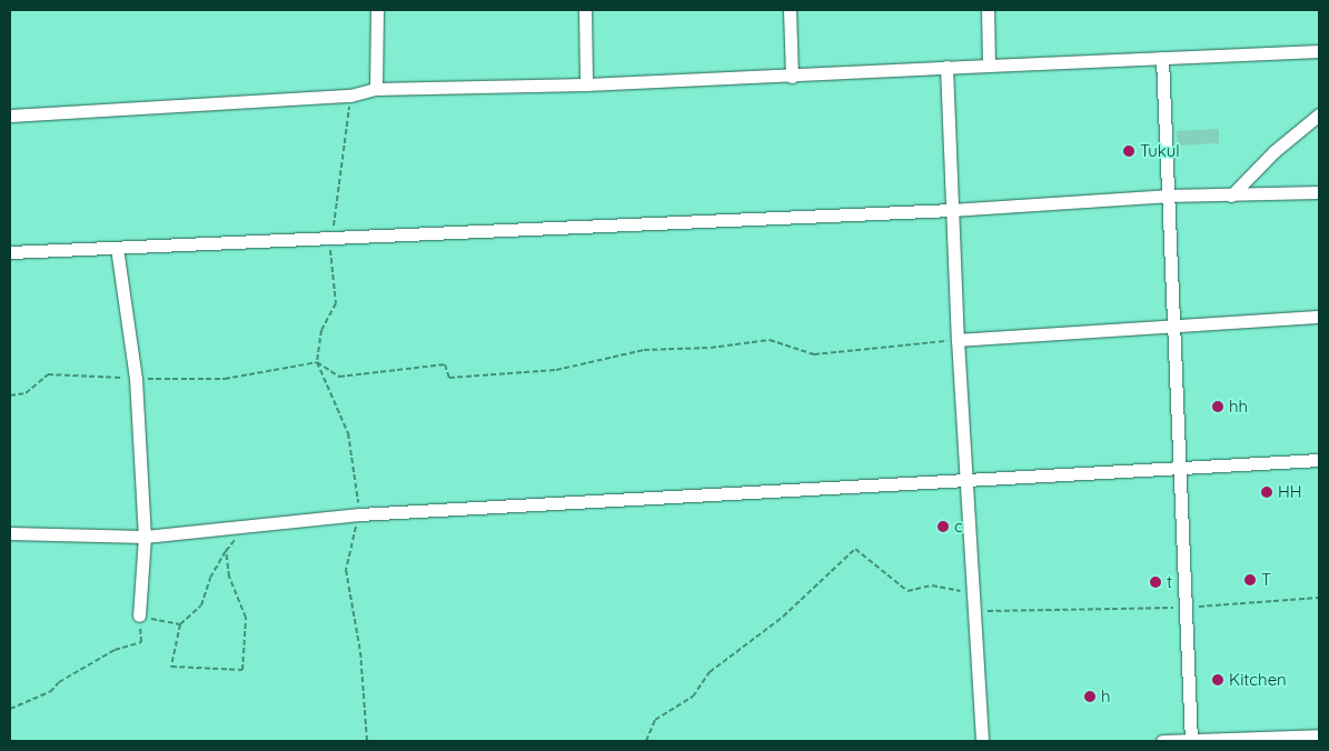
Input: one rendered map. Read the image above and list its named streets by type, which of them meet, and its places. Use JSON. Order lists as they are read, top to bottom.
{
  "places": [
    "Tukul",
    "hh",
    "HH",
    "c",
    "T",
    "t",
    "Kitchen",
    "h"
  ]
}
